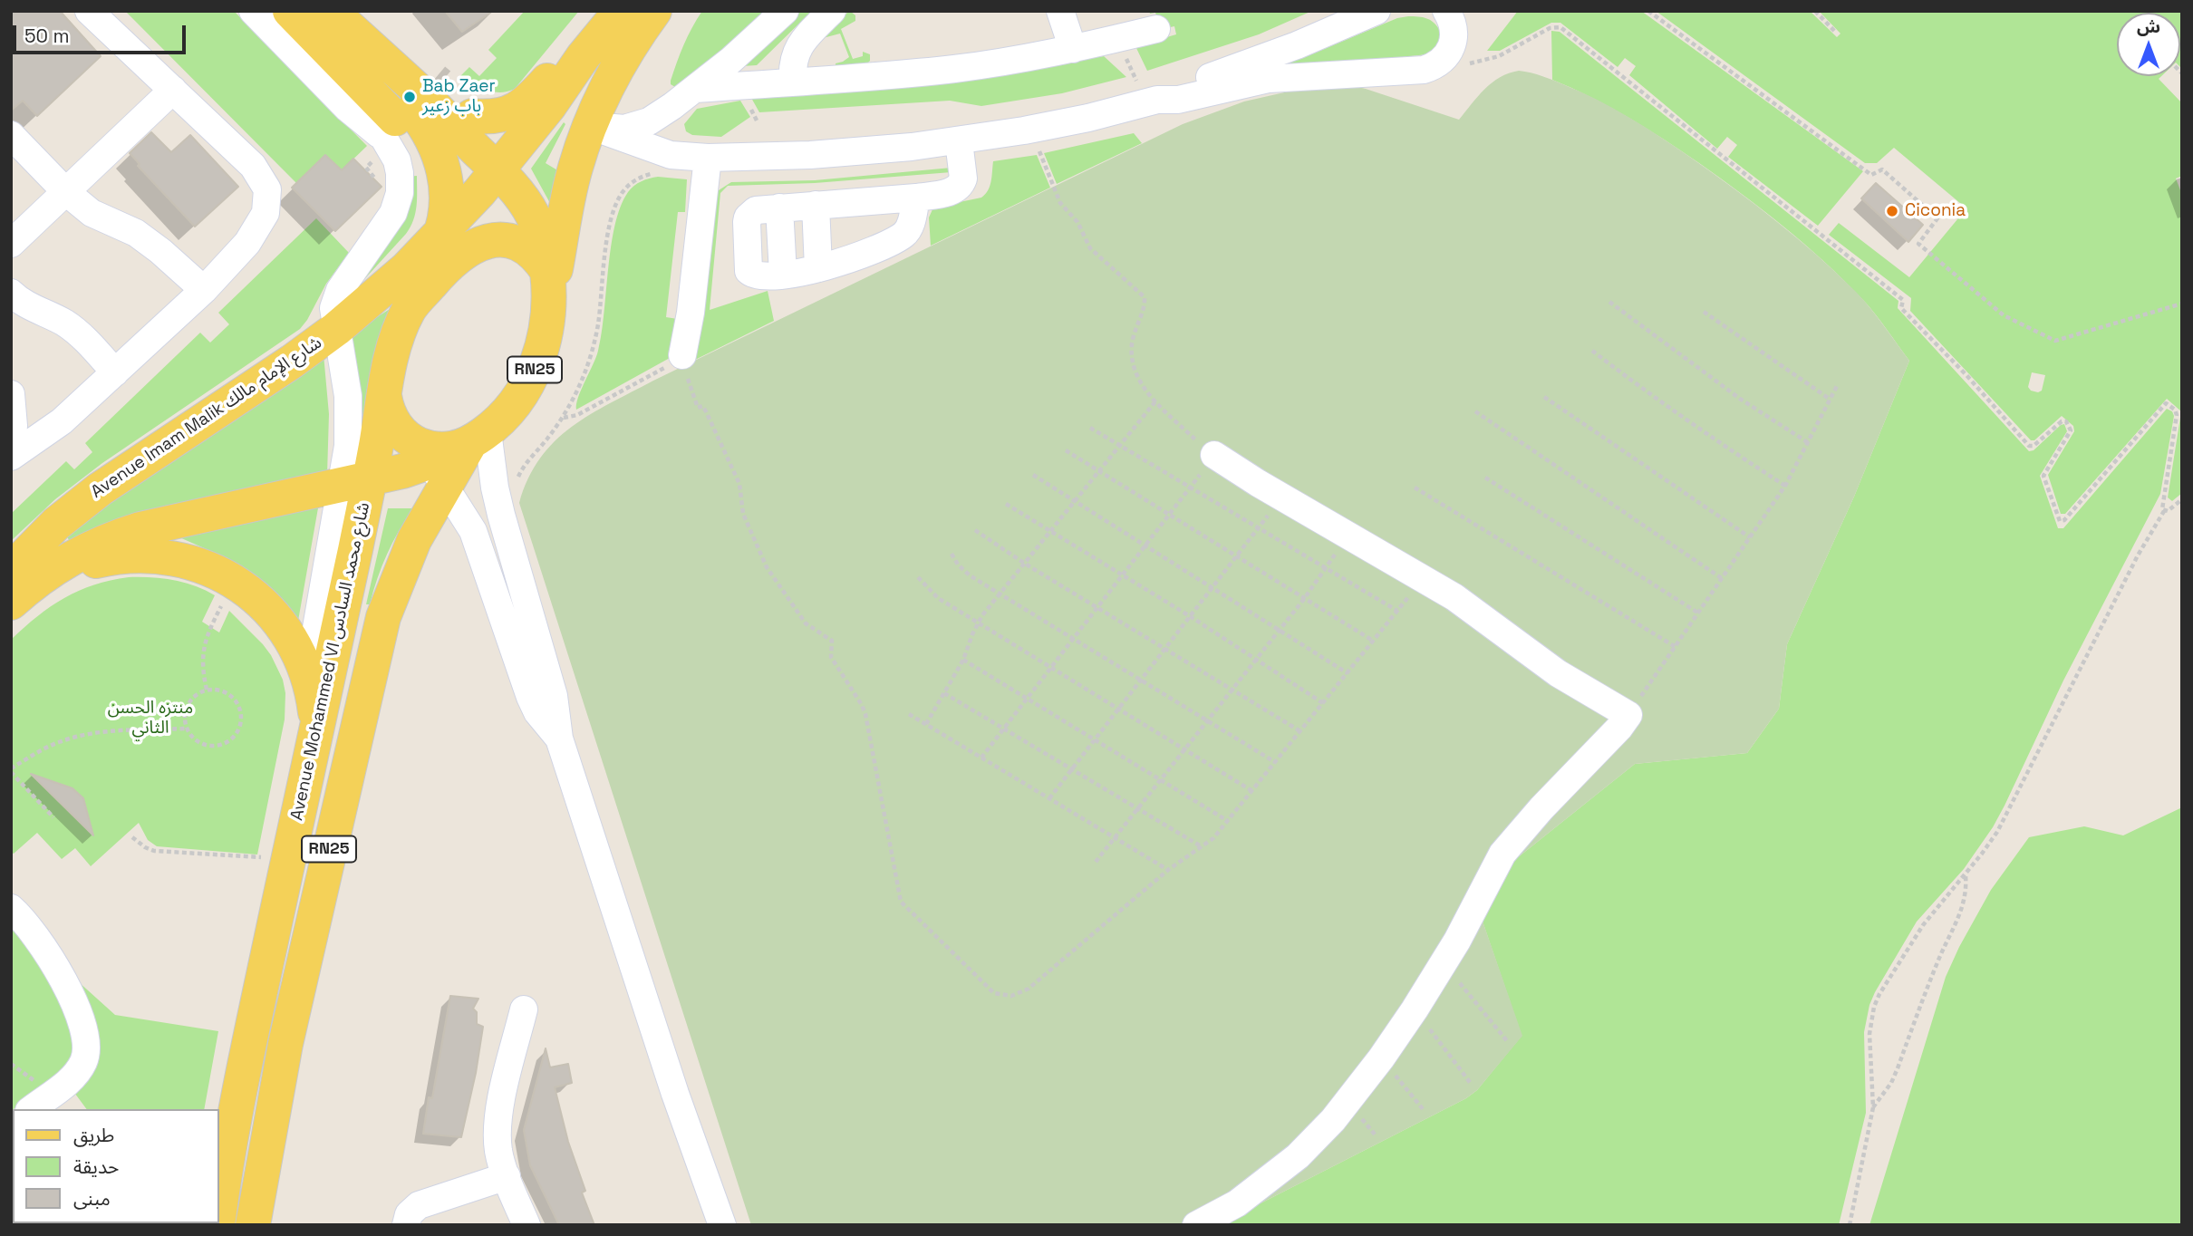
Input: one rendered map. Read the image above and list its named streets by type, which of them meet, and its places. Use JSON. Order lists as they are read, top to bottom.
{
  "streets": {
    "main road": ["RN25", "Avenue Imam Malik شارع الإمام مالك", "Avenue Mohammed VI شارع محمد السادس"]
  },
  "crossings": [
    ["RN25", "Avenue Imam Malik شارع الإمام مالك"],
    ["RN25", "Avenue Mohammed VI شارع محمد السادس"],
    ["Avenue Imam Malik شارع الإمام مالك", "Avenue Mohammed VI شارع محمد السادس"]
  ],
  "parks": ["منتزه الحسن الثاني"],
  "places": ["Bab Zaer باب زعير", "Ciconia"],
  "legend": ["طريق", "حديقة", "مبنى"],
  "scale_bar": "50 m",
  "north": "top"
}
